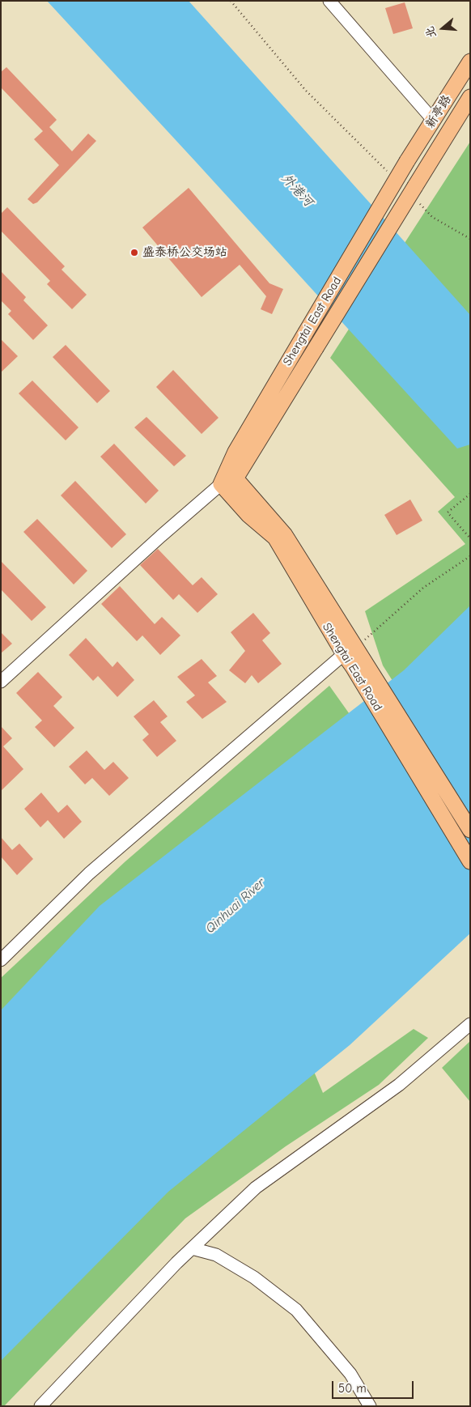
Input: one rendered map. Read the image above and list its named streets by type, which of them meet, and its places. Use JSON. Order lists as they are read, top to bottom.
{
  "streets": {
    "main road": ["新亭路", "Shengtai East Road"]
  },
  "crossings": [
    ["新亭路", "Shengtai East Road"]
  ],
  "water": ["外港河", "Qinhuai River"],
  "places": ["盛泰桥公交场站"],
  "scale_bar": "50 m",
  "north": "left"
}
